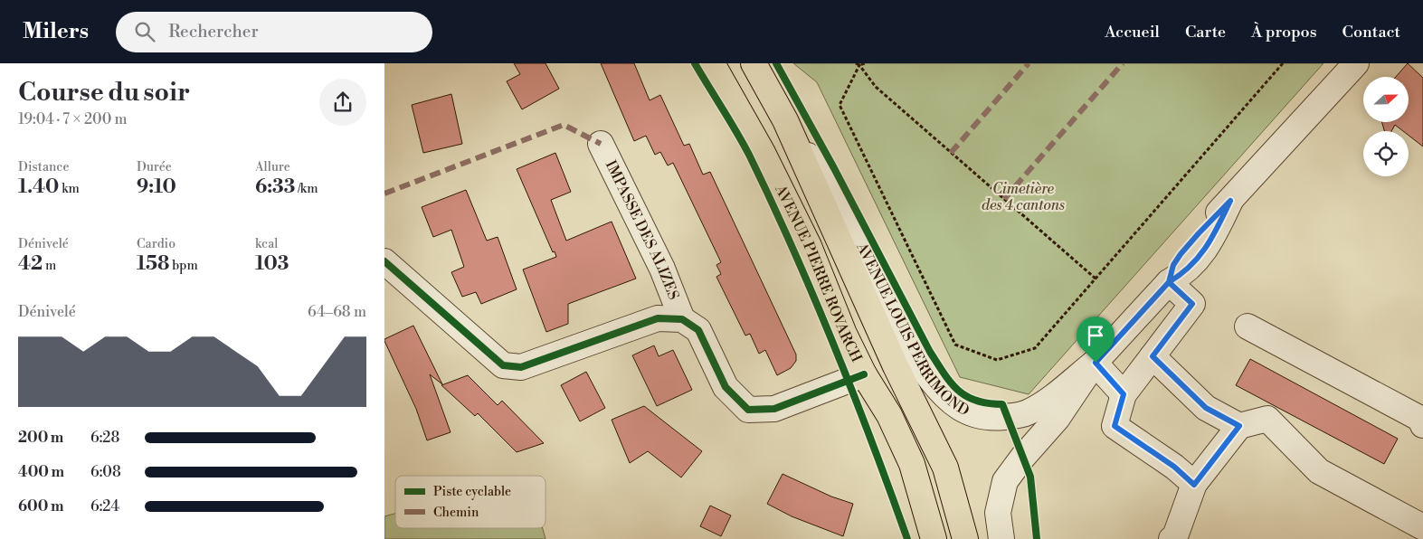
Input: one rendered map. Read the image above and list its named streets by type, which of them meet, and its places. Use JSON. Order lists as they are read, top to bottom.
{
  "streets": {
    "main road": ["AVENUE PIERRE ROVARCH"],
    "street": ["IMPASSE DES ALIZES", "AVENUE LOUIS PERRIMOND"]
  },
  "parks": ["Cimetière des 4 cantons"],
  "legend": ["Piste cyclable", "Chemin"],
  "north": "right",
  "page": {
    "header": "Milers",
    "search": "Rechercher",
    "nav": [
      "Accueil",
      "Carte",
      "À propos",
      "Contact"
    ],
    "heading": ["Course du soir", "19:04 · 7 × 200 m"],
    "stats": [
      ["Distance", "1.40 km"],
      ["Durée", "9:10"],
      ["Allure", "6:33 /km"],
      ["Dénivelé", "42 m"],
      ["Cardio", "158 bpm"],
      ["kcal", "103"]
    ],
    "chart": ["Dénivelé", "64–68 m"],
    "list": [
      {
        "name": "200 m",
        "note": "6:28"
      },
      {
        "name": "400 m",
        "note": "6:08"
      },
      {
        "name": "600 m",
        "note": "6:24"
      }
    ]
  }
}
